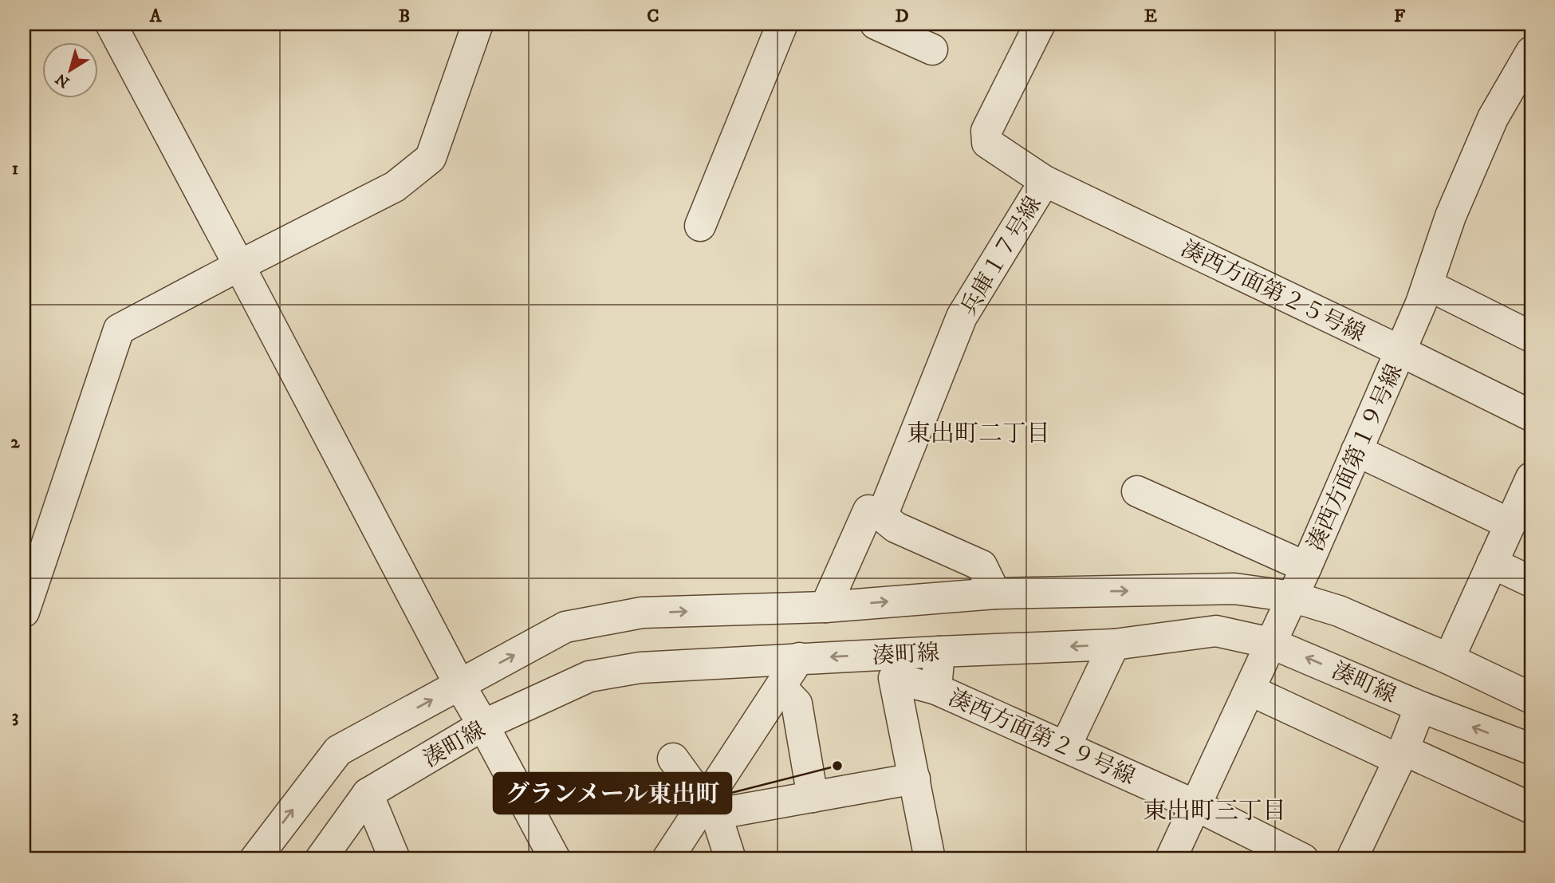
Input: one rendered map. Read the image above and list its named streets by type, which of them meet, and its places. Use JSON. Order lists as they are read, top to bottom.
{
  "streets": {
    "street": [
      "兵庫１７号線",
      "湊西方面第２５号線",
      "湊西方面第１９号線",
      "湊町線",
      "湊西方面第２９号線"
    ]
  },
  "crossings": [
    ["兵庫１７号線", "湊西方面第２５号線"],
    ["湊西方面第２５号線", "湊西方面第１９号線"],
    ["湊西方面第１９号線", "湊町線"],
    ["湊西方面第１９号線", "湊西方面第２９号線"],
    ["湊町線", "湊西方面第２９号線"]
  ],
  "districts": ["東出町二丁目", "東出町三丁目"],
  "places": ["グランメール東出町"],
  "north": "bottom left",
  "grid": {
    "columns": [
      "A",
      "B",
      "C",
      "D",
      "E",
      "F"
    ],
    "rows": ["1", "2", "3"]
  }
}
